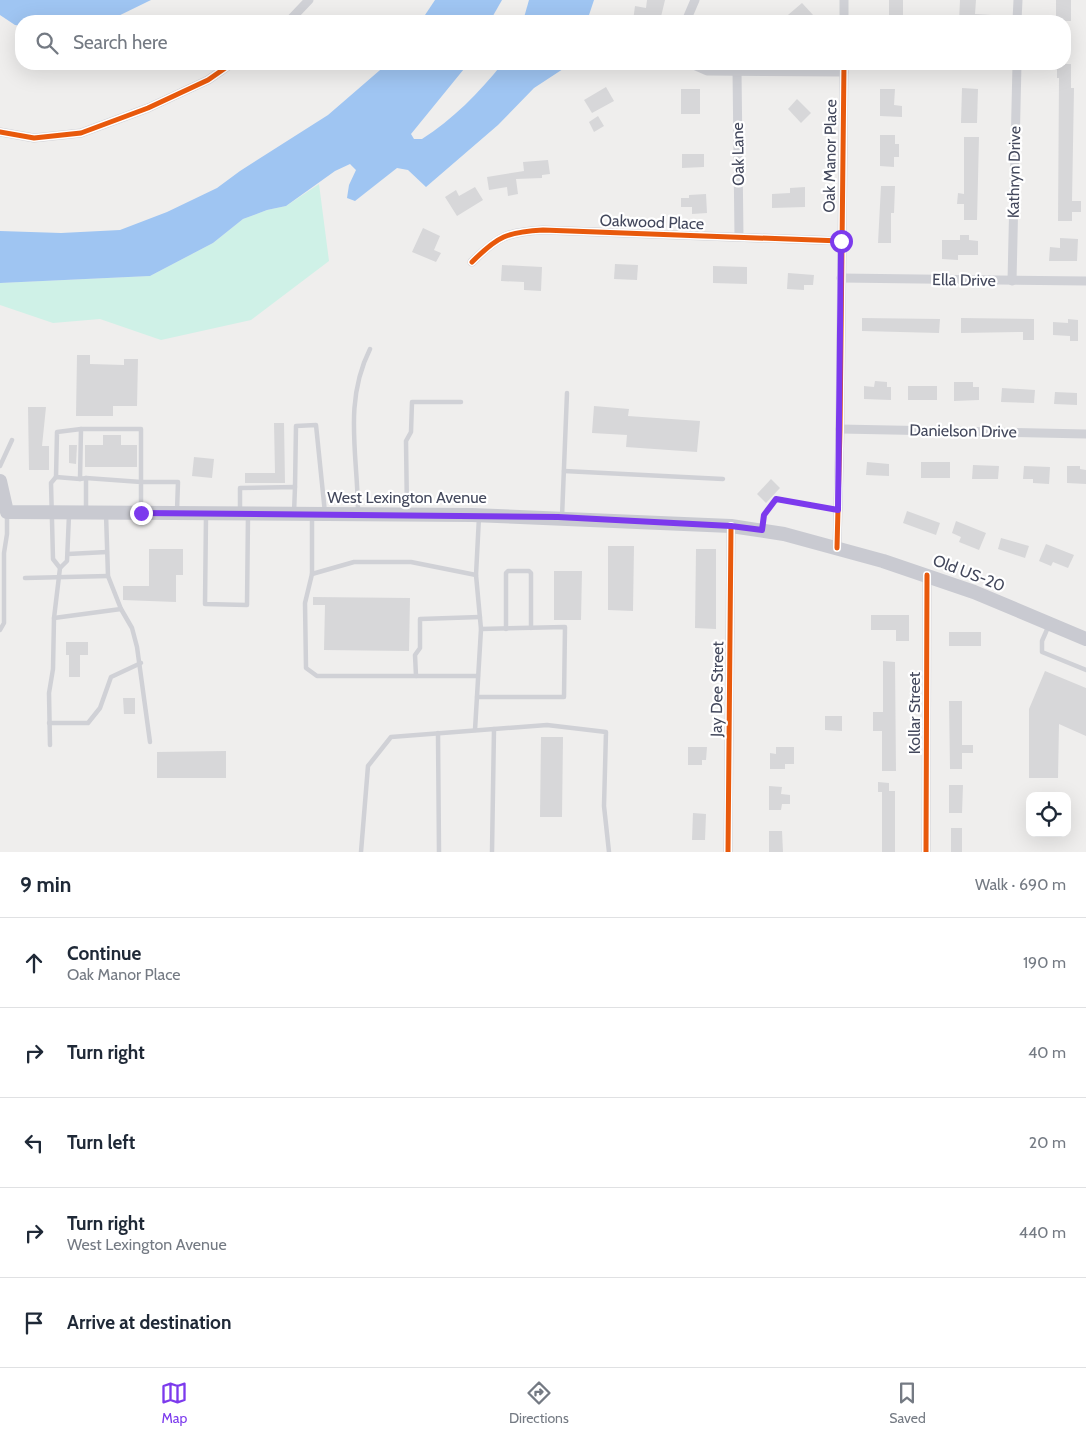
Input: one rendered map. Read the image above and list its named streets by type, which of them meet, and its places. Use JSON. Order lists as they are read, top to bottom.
{
  "streets": {
    "main road": ["West Lexington Avenue", "Old US-20"],
    "street": [
      "Oak Lane",
      "Oak Manor Place",
      "Kathryn Drive",
      "Oakwood Place",
      "Ella Drive",
      "Danielson Drive",
      "Jay Dee Street",
      "Kollar Street"
    ]
  },
  "crossings": [
    ["Oak Lane", "Oakwood Place"],
    ["Oak Manor Place", "Oakwood Place"],
    ["Oak Manor Place", "Ella Drive"],
    ["Oak Manor Place", "Danielson Drive"],
    ["Oak Manor Place", "West Lexington Avenue"],
    ["Oak Manor Place", "Old US-20"],
    ["Kathryn Drive", "Ella Drive"],
    ["West Lexington Avenue", "Old US-20"],
    ["West Lexington Avenue", "Jay Dee Street"],
    ["Old US-20", "Kollar Street"]
  ],
  "page": {
    "search": "Search here",
    "heading": ["9 min", "Walk · 690 m"],
    "list": [
      ["Continue", "Oak Manor Place", "190 m"],
      ["Turn right", "40 m"],
      ["Turn left", "20 m"],
      ["Turn right", "West Lexington Avenue", "440 m"],
      "Arrive at destination"
    ],
    "nav": ["Map", "Directions", "Saved"]
  }
}
